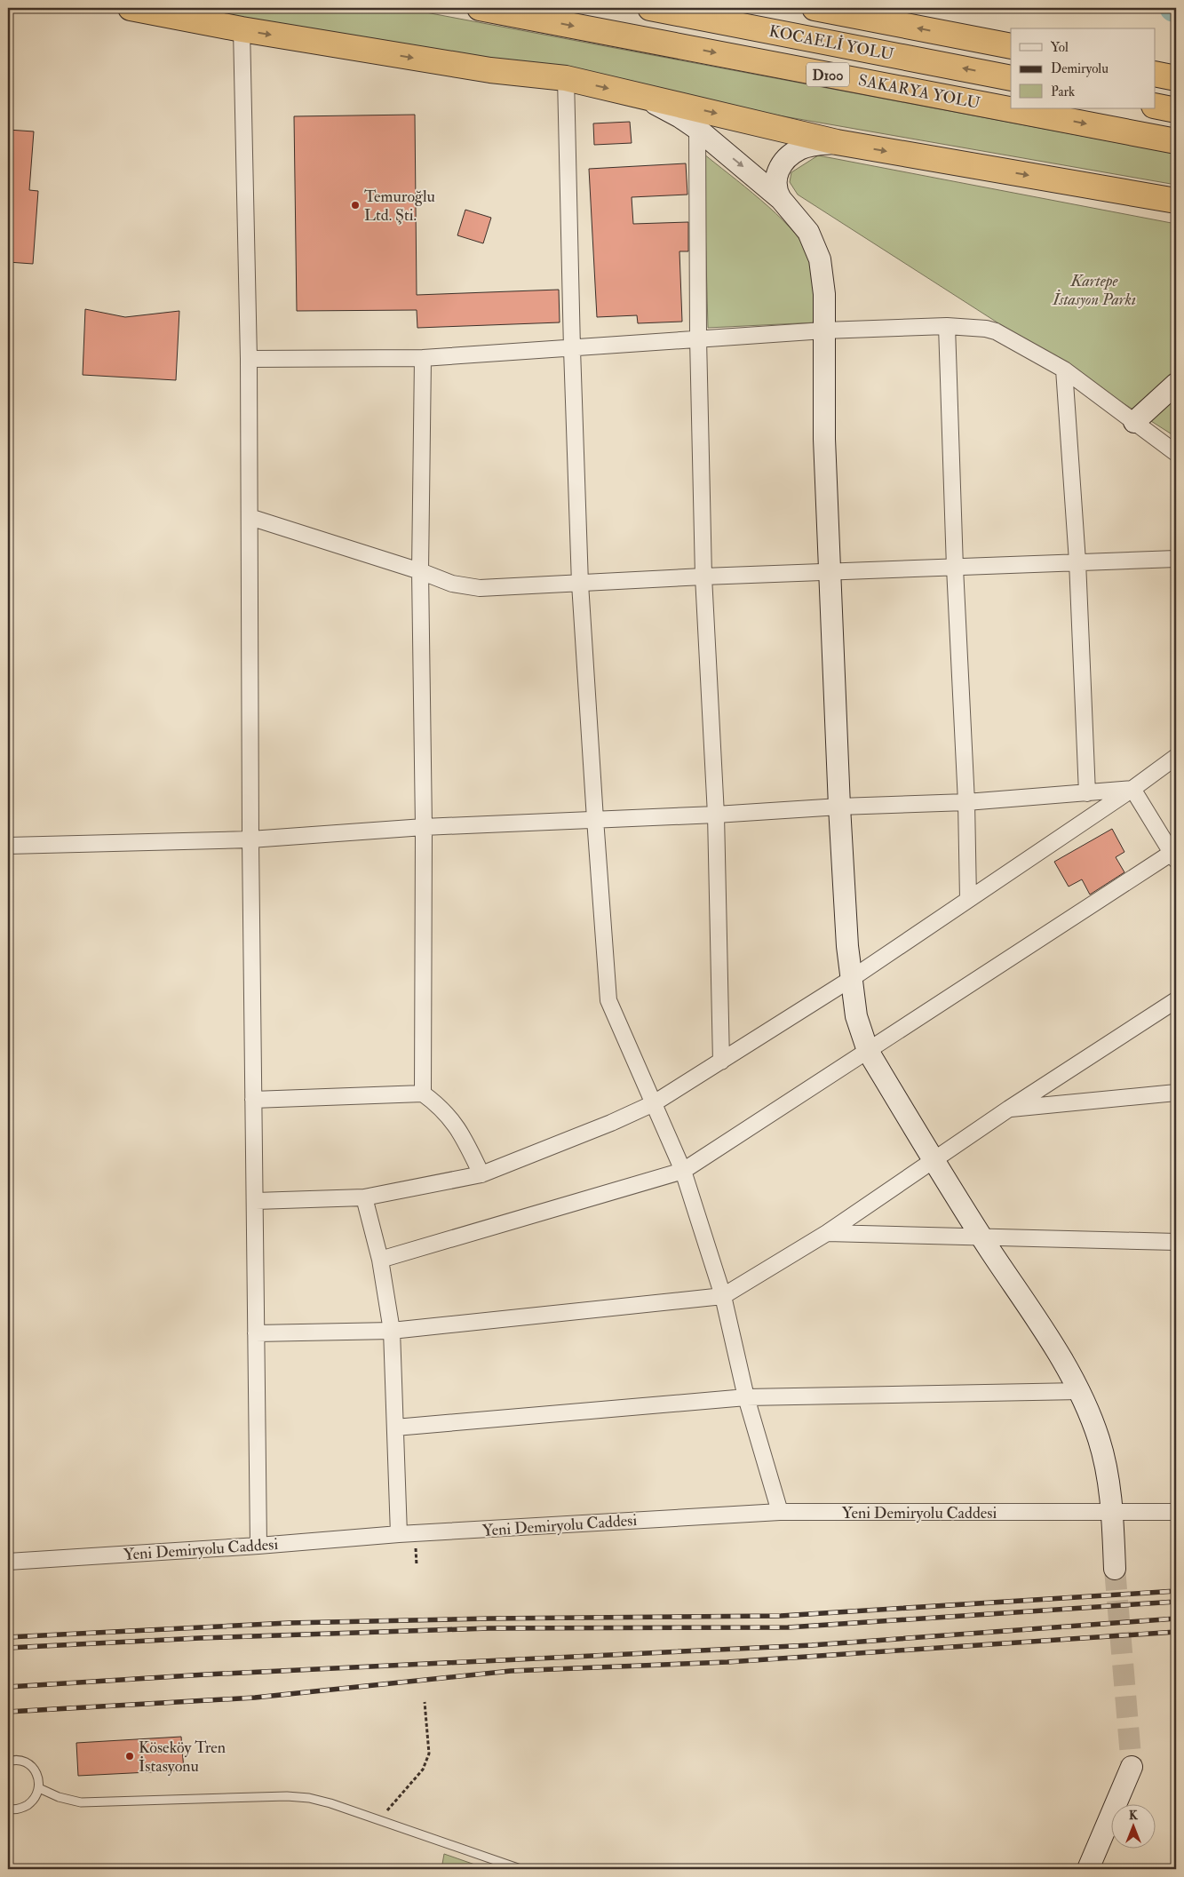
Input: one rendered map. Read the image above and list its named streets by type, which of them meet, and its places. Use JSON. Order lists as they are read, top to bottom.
{
  "streets": {
    "highway": ["KOCAELİ YOLU", "D100", "SAKARYA YOLU"],
    "street": ["Yeni Demiryolu Caddesi"]
  },
  "parks": ["Kartepe İstasyon Parkı"],
  "places": ["Temuroğlu Ltd. Şti.", "Köseköy Tren İstasyonu"],
  "legend": ["Yol", "Demiryolu", "Park"],
  "north": "top"
}
